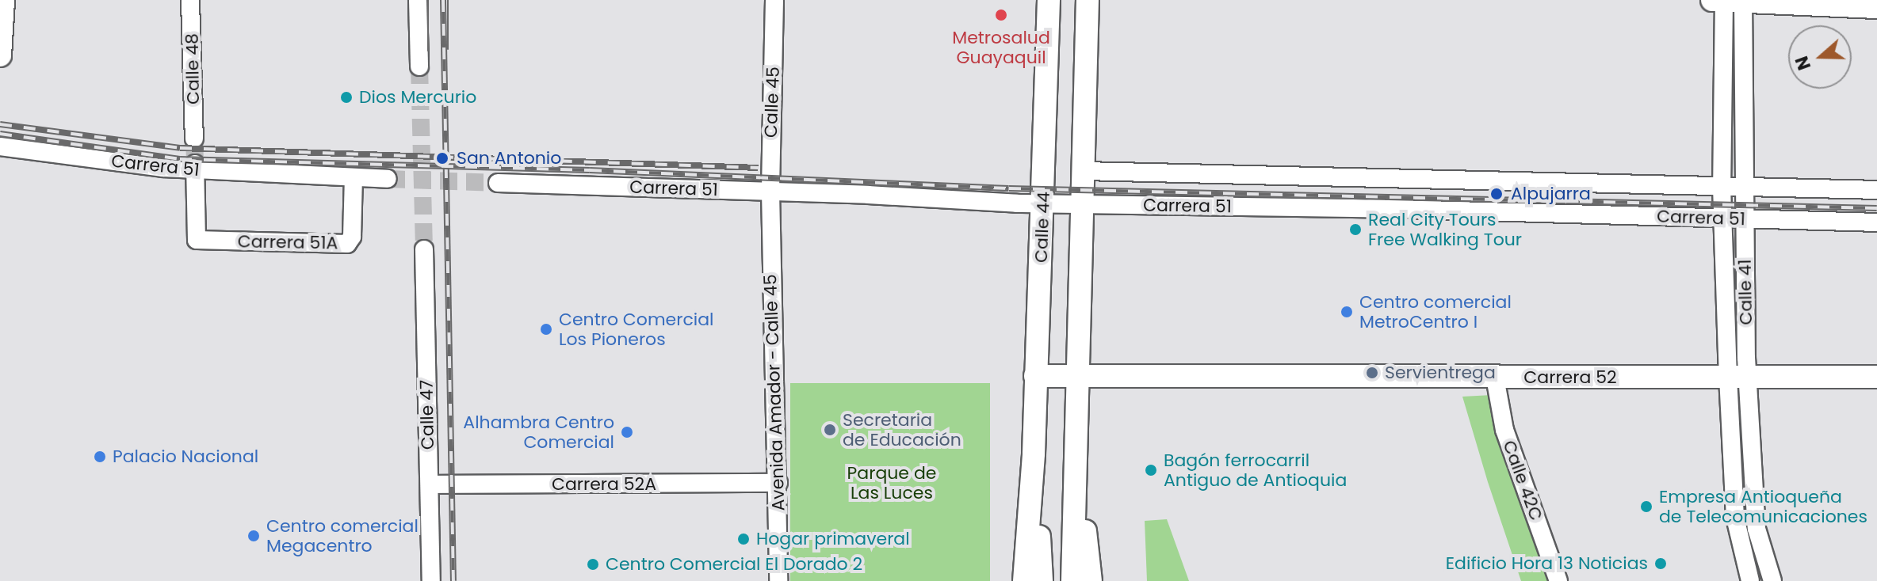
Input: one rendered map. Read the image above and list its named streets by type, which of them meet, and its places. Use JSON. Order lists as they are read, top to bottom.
{
  "streets": {
    "main road": ["Calle 44", "Carrera 52"],
    "street": [
      "Calle 48",
      "Calle 45",
      "Carrera 51",
      "Carrera 51A",
      "Calle 41",
      "Avenida Amador - Calle 45",
      "Calle 47",
      "Calle 42C",
      "Carrera 52A"
    ]
  },
  "crossings": [
    ["Calle 45", "Carrera 51"],
    ["Calle 45", "Avenida Amador - Calle 45"],
    ["Carrera 51", "Calle 44"],
    ["Carrera 51", "Carrera 51A"],
    ["Carrera 51", "Calle 41"],
    ["Carrera 51", "Avenida Amador - Calle 45"],
    ["Calle 44", "Carrera 52"],
    ["Calle 41", "Carrera 52"],
    ["Carrera 52", "Calle 42C"],
    ["Avenida Amador - Calle 45", "Carrera 52A"],
    ["Calle 47", "Carrera 52A"]
  ],
  "parks": ["Parque de Las Luces"],
  "places": [
    "Metrosalud Guayaquil",
    "Dios Mercurio",
    "San Antonio",
    "Alpujarra",
    "Real City Tours Free Walking Tour",
    "Centro comercial MetroCentro I",
    "Centro Comercial Los Pioneros",
    "Servientrega",
    "Secretaria de Educación",
    "Alhambra Centro Comercial",
    "Palacio Nacional",
    "Bagón ferrocarril Antiguo de Antioquia",
    "Empresa Antioqueña de Telecomunicaciones",
    "Centro comercial Megacentro",
    "Hogar primaveral",
    "Edificio Hora 13 Noticias",
    "Centro Comercial El Dorado 2"
  ],
  "north": "left"
}
